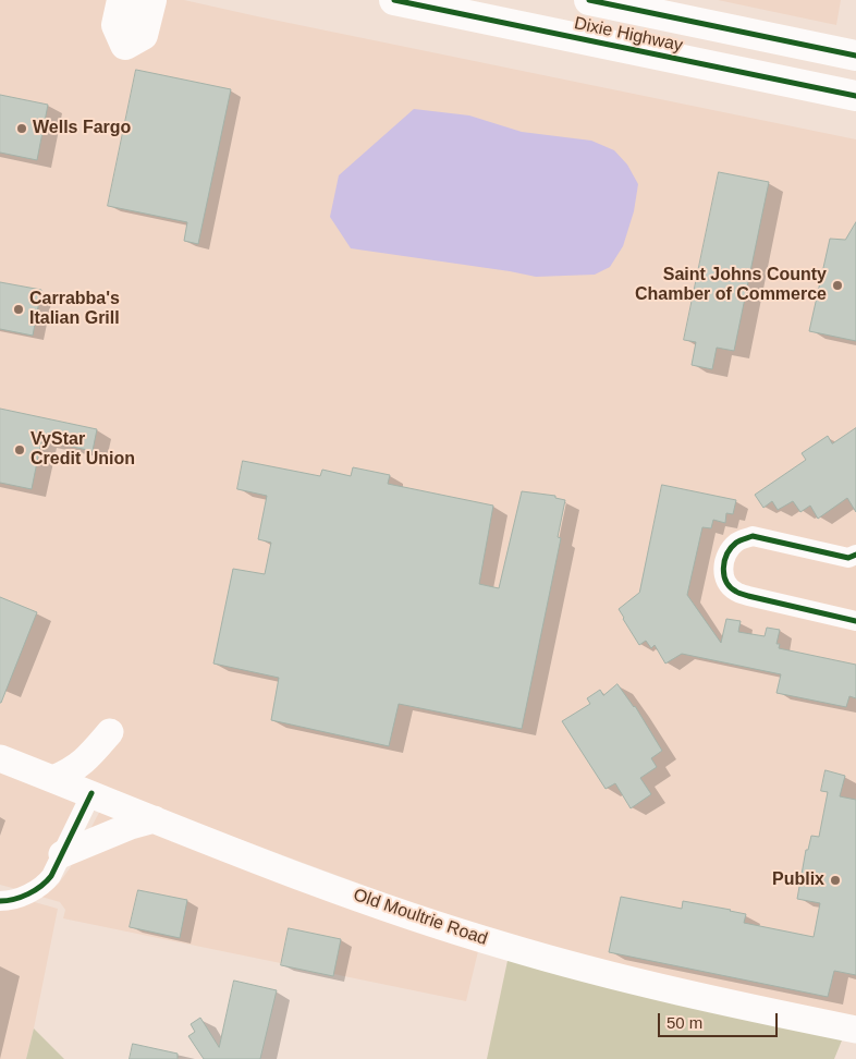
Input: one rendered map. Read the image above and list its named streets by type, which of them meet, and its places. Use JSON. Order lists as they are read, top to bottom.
{
  "streets": {
    "main road": ["Dixie Highway", "Old Moultrie Road"]
  },
  "places": [
    "Wells Fargo",
    "Saint Johns County Chamber of Commerce",
    "Carrabba's Italian Grill",
    "VyStar Credit Union",
    "Publix"
  ],
  "scale_bar": "50 m"
}
